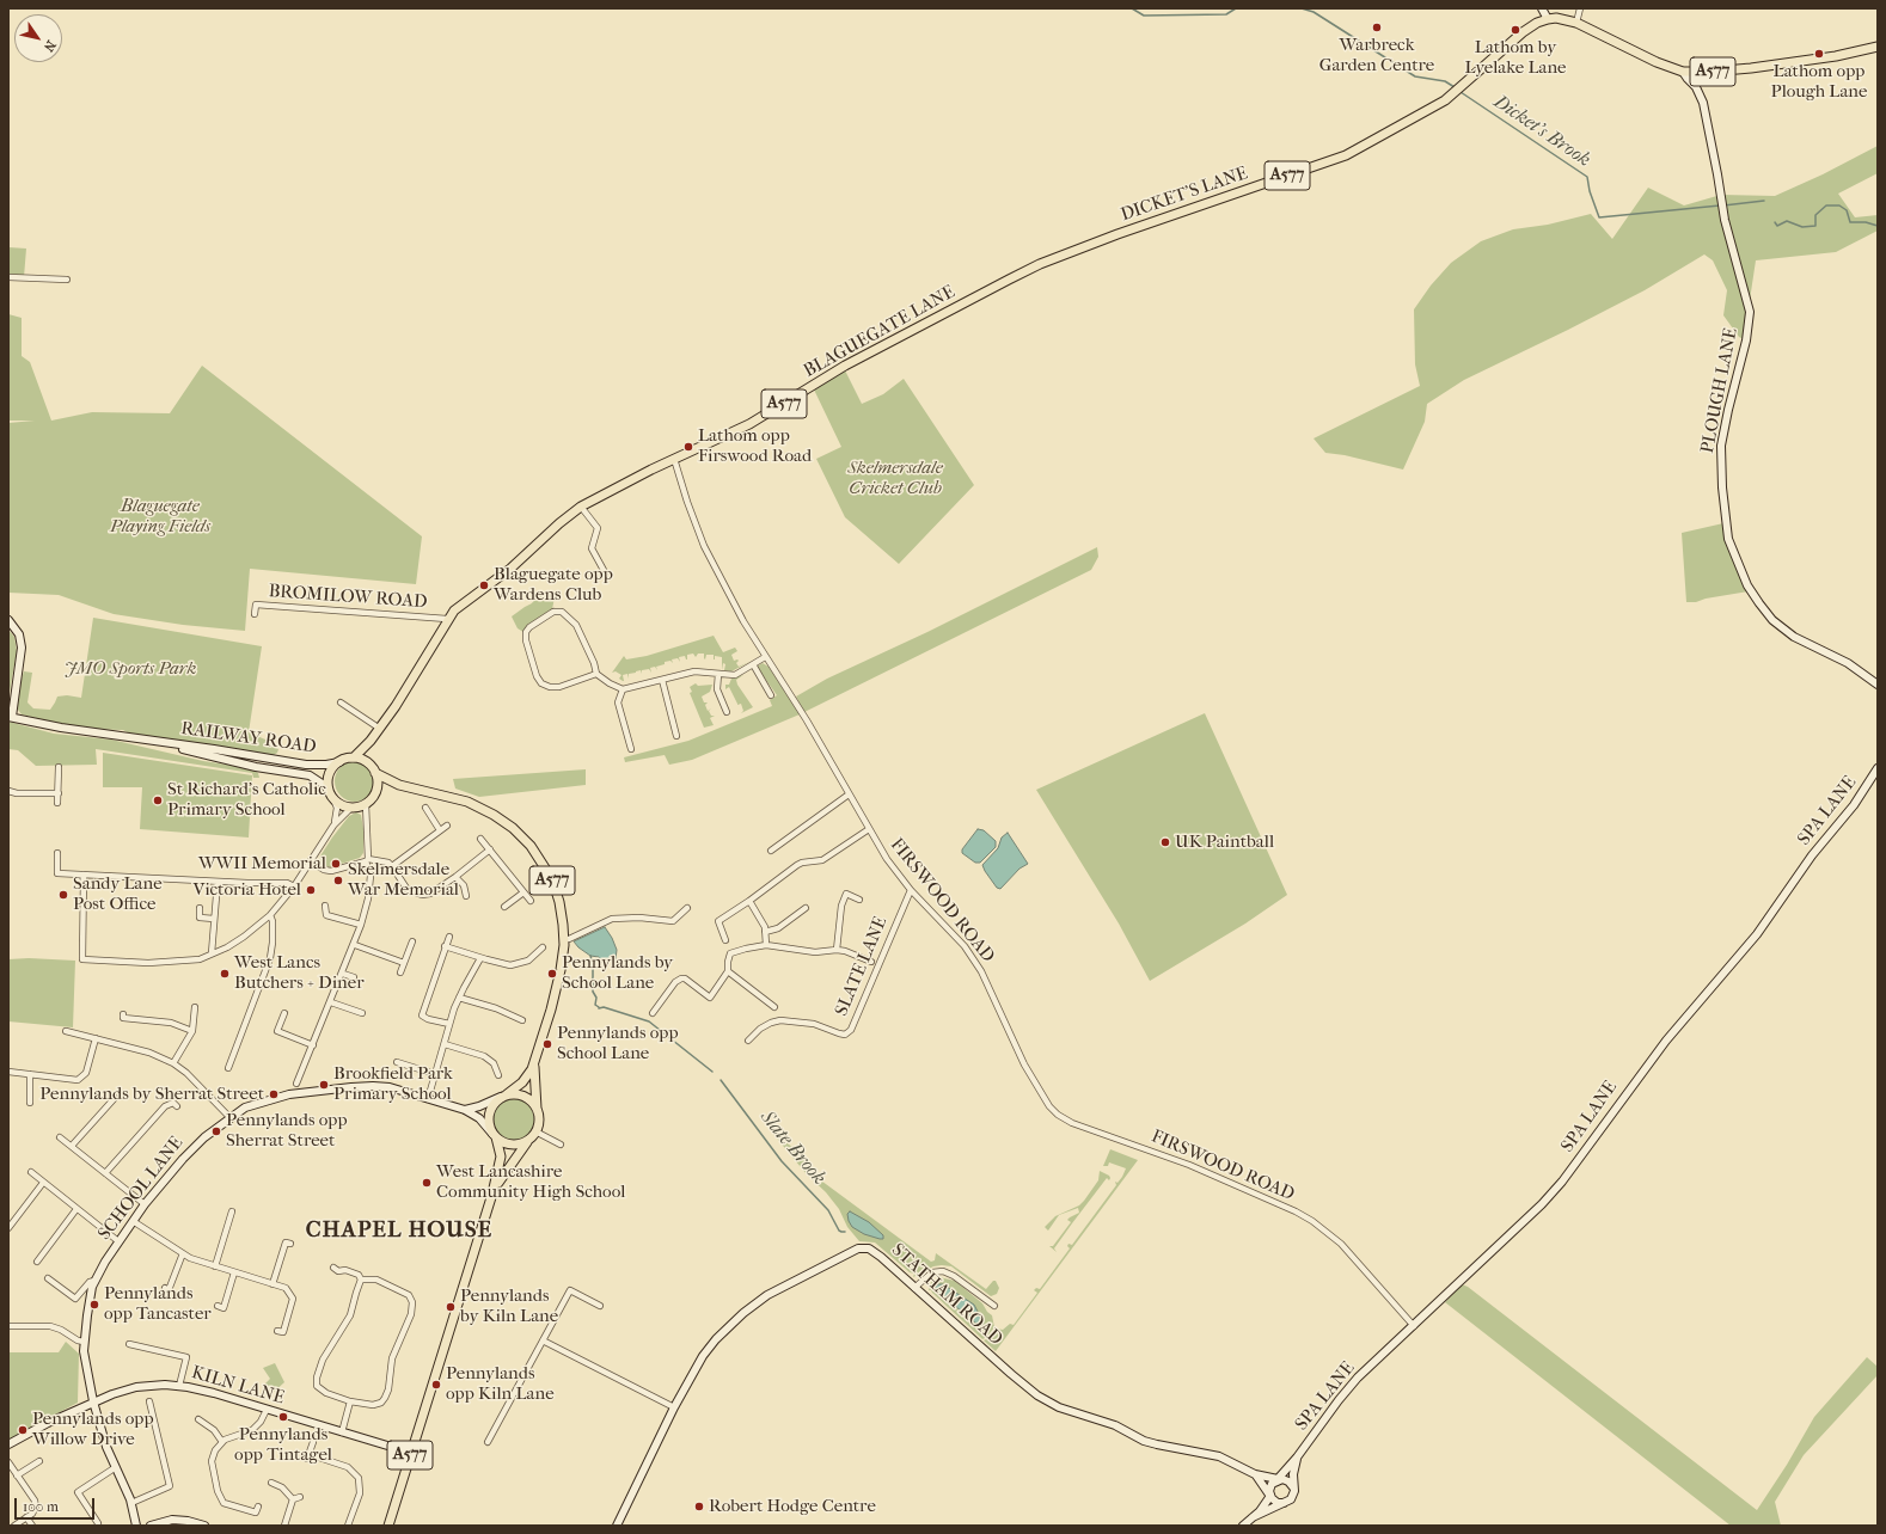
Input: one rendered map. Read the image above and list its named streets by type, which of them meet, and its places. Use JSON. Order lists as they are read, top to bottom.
{
  "streets": {
    "main road": ["A577", "DICKET'S LANE", "BLAGUEGATE LANE"],
    "street": [
      "PLOUGH LANE",
      "BROMILOW ROAD",
      "RAILWAY ROAD",
      "SPA LANE",
      "FIRSWOOD ROAD",
      "SLATE LANE",
      "SCHOOL LANE",
      "STATHAM ROAD",
      "KILN LANE"
    ]
  },
  "crossings": [
    ["A577", "DICKET'S LANE"],
    ["A577", "BLAGUEGATE LANE"],
    ["A577", "PLOUGH LANE"],
    ["A577", "BROMILOW ROAD"],
    ["A577", "RAILWAY ROAD"],
    ["A577", "SCHOOL LANE"],
    ["A577", "KILN LANE"],
    ["DICKET'S LANE", "BLAGUEGATE LANE"],
    ["BLAGUEGATE LANE", "BROMILOW ROAD"],
    ["BLAGUEGATE LANE", "FIRSWOOD ROAD"],
    ["SPA LANE", "FIRSWOOD ROAD"],
    ["SPA LANE", "STATHAM ROAD"],
    ["FIRSWOOD ROAD", "SLATE LANE"],
    ["SCHOOL LANE", "KILN LANE"]
  ],
  "districts": ["CHAPEL HOUSE"],
  "water": ["Dicket's Brook", "Slate Brook"],
  "parks": ["Skelmersdale Cricket Club", "Blaguegate Playing Fields", "JMO Sports Park"],
  "places": [
    "Warbreck Garden Centre",
    "Lathom by Lyelake Lane",
    "Lathom opp Plough Lane",
    "Lathom opp Firswood Road",
    "Blaguegate opp Wardens Club",
    "St Richard's Catholic Primary School",
    "UK Paintball",
    "WWII Memorial",
    "Skelmersdale War Memorial",
    "Victoria Hotel",
    "Sandy Lane Post Office",
    "West Lancs Butchers + Diner",
    "Pennylands by School Lane",
    "Pennylands opp School Lane",
    "Brookfield Park Primary School",
    "Pennylands by Sherrat Street",
    "Pennylands opp Sherrat Street",
    "West Lancashire Community High School",
    "Pennylands opp Tancaster",
    "Pennylands by Kiln Lane",
    "Pennylands opp Kiln Lane",
    "Pennylands opp Tintagel",
    "Pennylands opp Willow Drive",
    "Robert Hodge Centre"
  ],
  "scale_bar": "100 m",
  "north": "bottom right"
}
